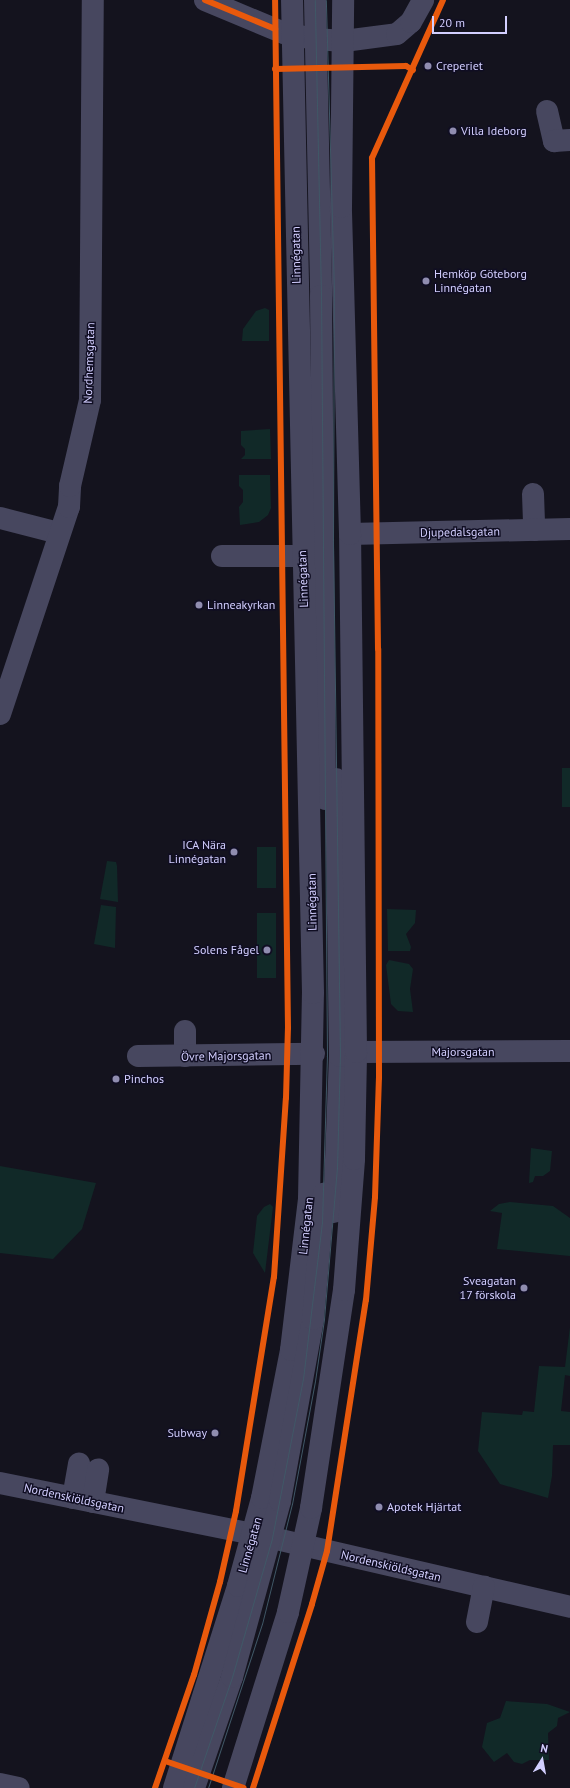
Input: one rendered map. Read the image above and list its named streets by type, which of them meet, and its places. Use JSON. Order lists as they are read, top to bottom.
{
  "streets": {
    "street": [
      "Linnégatan",
      "Nordhemsgatan",
      "Djupedalsgatan",
      "Majorsgatan",
      "Övre Majorsgatan",
      "Nordenskiöldsgatan"
    ]
  },
  "crossings": [
    ["Linnégatan", "Djupedalsgatan"],
    ["Linnégatan", "Majorsgatan"],
    ["Linnégatan", "Övre Majorsgatan"],
    ["Linnégatan", "Nordenskiöldsgatan"]
  ],
  "places": [
    "Creperiet",
    "Villa Ideborg",
    "Hemköp Göteborg Linnégatan",
    "Linneakyrkan",
    "ICA Nära Linnégatan",
    "Solens Fågel",
    "Pinchos",
    "Sveagatan 17 förskola",
    "Subway",
    "Apotek Hjärtat"
  ],
  "scale_bar": "20 m",
  "north": "top"
}
